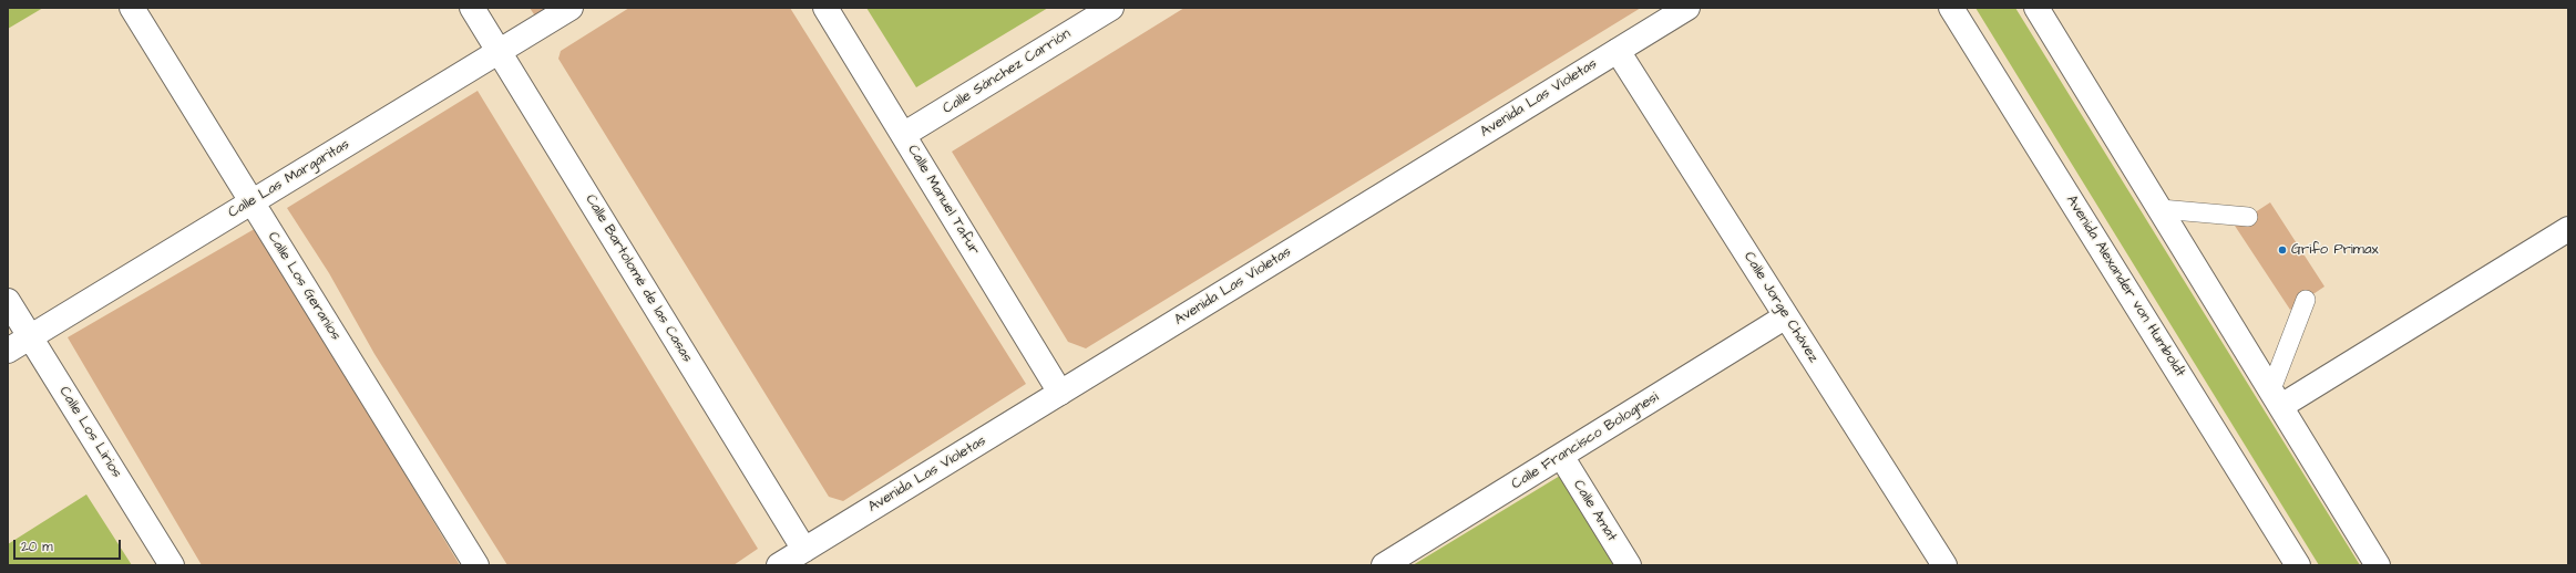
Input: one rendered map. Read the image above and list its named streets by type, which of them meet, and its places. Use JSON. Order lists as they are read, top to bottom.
{
  "streets": {
    "street": [
      "Calle Sánchez Carrión",
      "Avenida Las Violetas",
      "Calle Las Margaritas",
      "Calle Manuel Tafur",
      "Calle Bartolomé de las Casas",
      "Calle Los Geranios",
      "Avenida Alexander von Humboldt",
      "Calle Jorge Chávez",
      "Calle Los Lirios",
      "Calle Francisco Bolognesi",
      "Calle Amat"
    ]
  },
  "crossings": [
    ["Calle Sánchez Carrión", "Calle Manuel Tafur"],
    ["Avenida Las Violetas", "Calle Manuel Tafur"],
    ["Avenida Las Violetas", "Calle Bartolomé de las Casas"],
    ["Avenida Las Violetas", "Calle Jorge Chávez"],
    ["Calle Las Margaritas", "Calle Bartolomé de las Casas"],
    ["Calle Las Margaritas", "Calle Los Geranios"],
    ["Calle Las Margaritas", "Calle Los Lirios"],
    ["Calle Jorge Chávez", "Calle Francisco Bolognesi"],
    ["Calle Francisco Bolognesi", "Calle Amat"]
  ],
  "places": ["Grifo Primax"],
  "scale_bar": "20 m"
}
